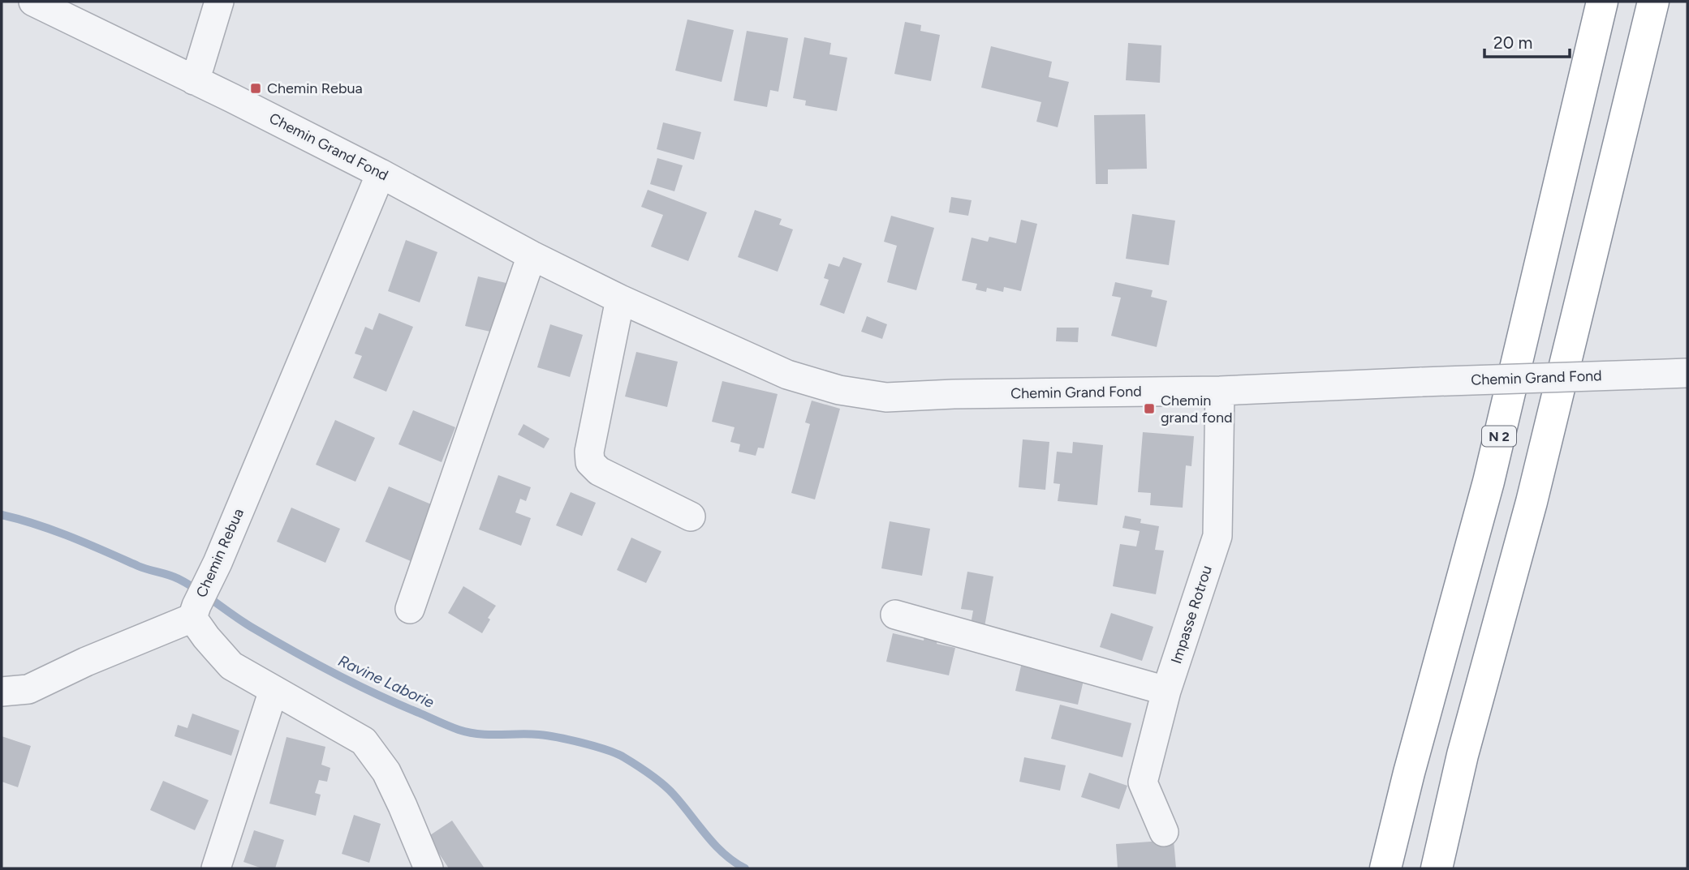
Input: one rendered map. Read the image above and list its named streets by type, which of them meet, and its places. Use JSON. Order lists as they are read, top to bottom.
{
  "streets": {
    "highway": ["N 2"],
    "street": ["Chemin Grand Fond", "Chemin Rebua", "Impasse Rotrou"]
  },
  "crossings": [
    ["Chemin Grand Fond", "Chemin Rebua"],
    ["Chemin Grand Fond", "Impasse Rotrou"]
  ],
  "water": ["Ravine Laborie"],
  "places": {
    "transit": ["Chemin Rebua", "Chemin grand fond"]
  },
  "scale_bar": "20 m"
}
